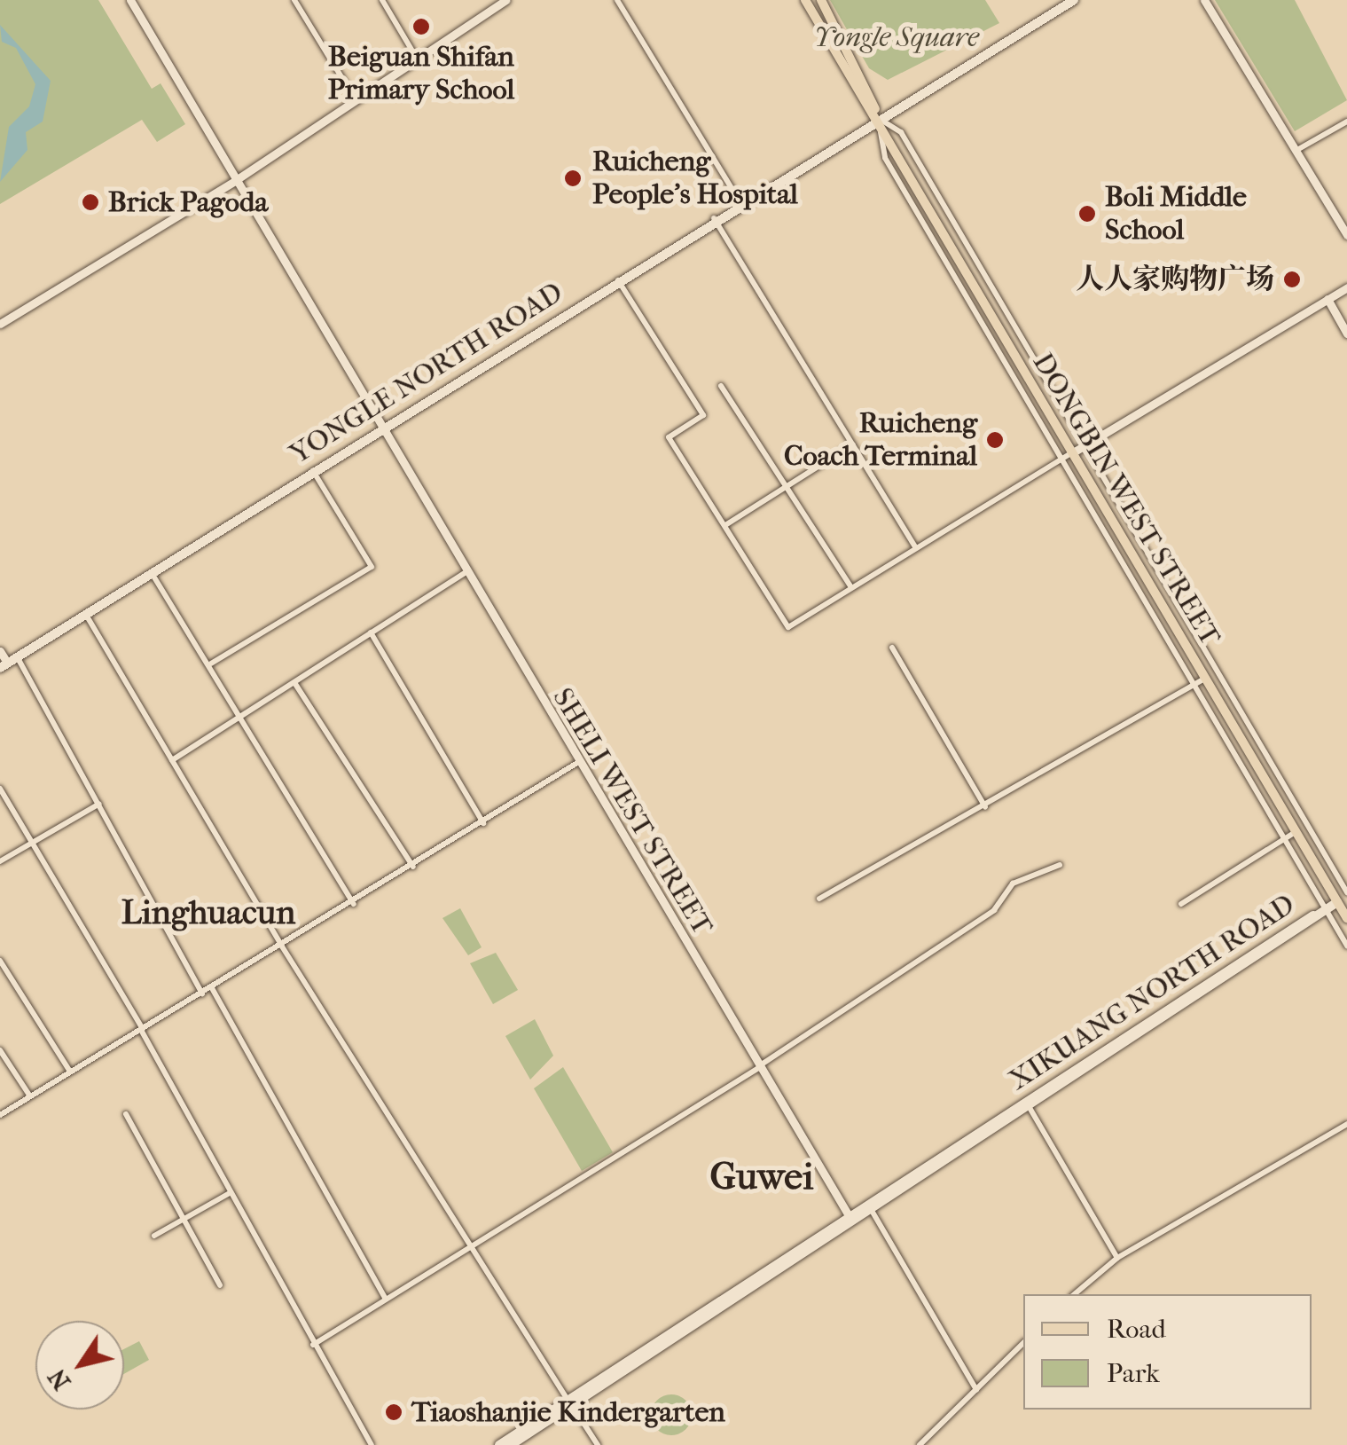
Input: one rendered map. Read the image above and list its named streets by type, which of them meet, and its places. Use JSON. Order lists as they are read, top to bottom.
{
  "streets": {
    "main road": ["YONGLE NORTH ROAD", "DONGBIN WEST STREET", "XIKUANG NORTH ROAD"],
    "street": ["SHELI WEST STREET"]
  },
  "crossings": [
    ["YONGLE NORTH ROAD", "DONGBIN WEST STREET"],
    ["YONGLE NORTH ROAD", "SHELI WEST STREET"],
    ["SHELI WEST STREET", "XIKUANG NORTH ROAD"]
  ],
  "districts": ["Linghuacun", "Guwei"],
  "parks": ["Yongle Square"],
  "places": [
    "Beiguan Shifan Primary School",
    "Ruicheng People's Hospital",
    "Brick Pagoda",
    "Boli Middle School",
    "人人家购物广场",
    "Ruicheng Coach Terminal",
    "Tiaoshanjie Kindergarten"
  ],
  "legend": ["Road", "Park"],
  "north": "bottom left"
}
